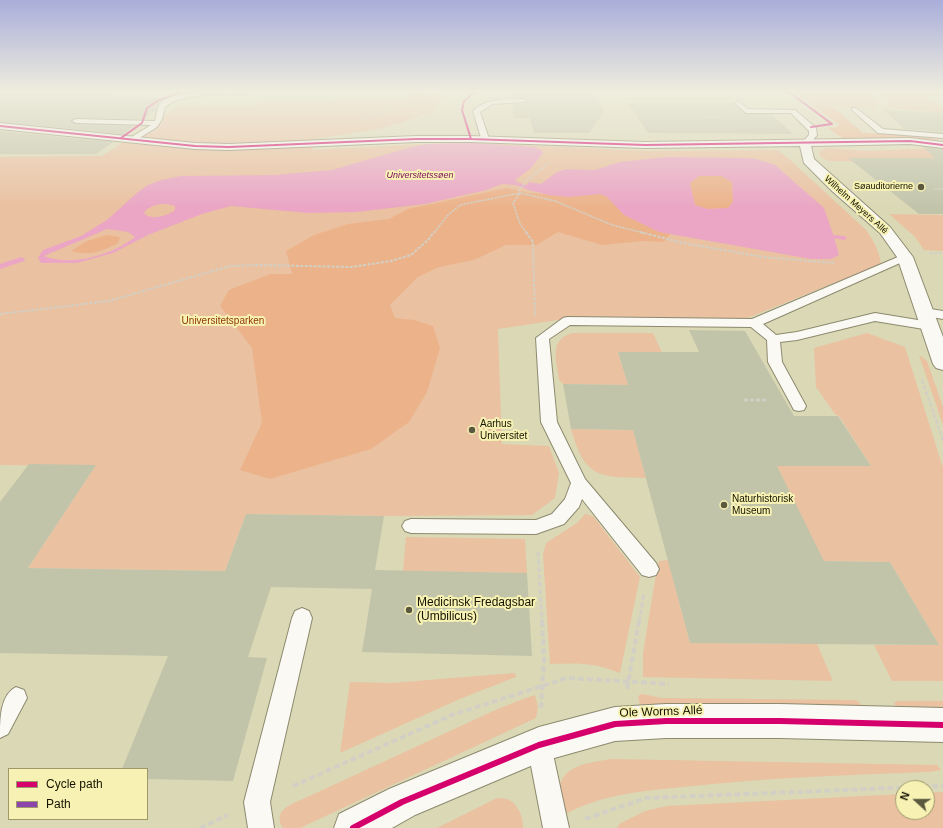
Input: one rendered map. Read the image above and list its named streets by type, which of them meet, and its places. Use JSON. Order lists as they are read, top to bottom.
{
  "streets": {
    "street": ["Wilhelm Meyers Allé", "Ole Worms Allé"]
  },
  "water": ["Universitetssøen"],
  "parks": ["Universitetsparken"],
  "places": [
    "Søauditorierne",
    "Aarhus Universitet",
    "Naturhistorisk Museum",
    "Medicinsk Fredagsbar (Umbilicus)"
  ],
  "legend": ["Cycle path", "Path"],
  "north": "left"
}
